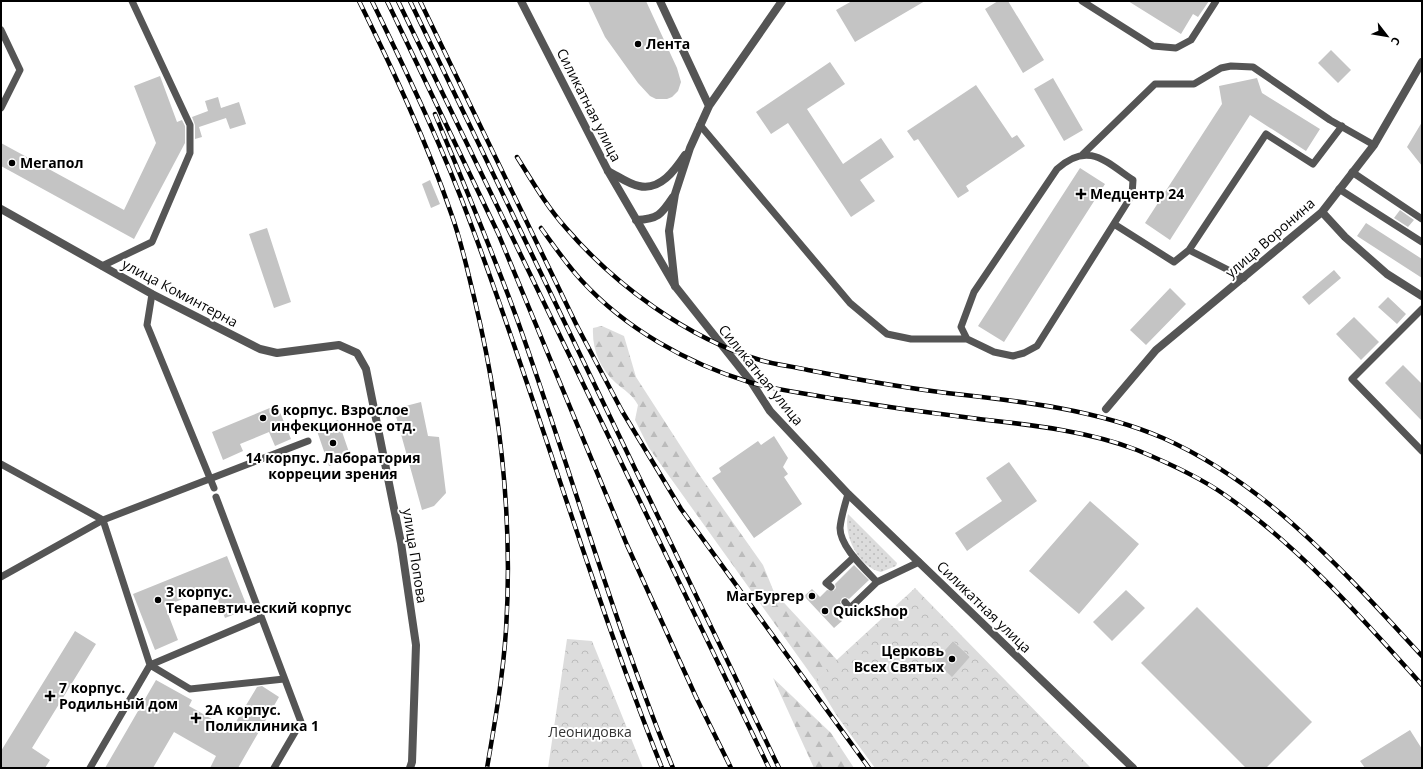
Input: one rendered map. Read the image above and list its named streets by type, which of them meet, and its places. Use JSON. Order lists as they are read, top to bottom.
{
  "streets": {
    "street": [
      "Силикатная улица",
      "улица Воронина",
      "улица Коминтерна",
      "улица Попова"
    ]
  },
  "crossings": [
    ["улица Коминтерна", "улица Попова"]
  ],
  "parks": ["Леонидовка"],
  "places": {
    "other": [
      "Лента",
      "Мегапол",
      "6 корпус. Взрослое инфекционное отд.",
      "14 корпус. Лаборатория корреции зрения",
      "МагБургер",
      "3 корпус. Терапевтический корпус",
      "QuickShop",
      "Церковь Всех Святых"
    ],
    "health": ["Медцентр 24", "7 корпус. Родильный дом", "2А корпус. Поликлиника 1"]
  },
  "north": "bottom right"
}
